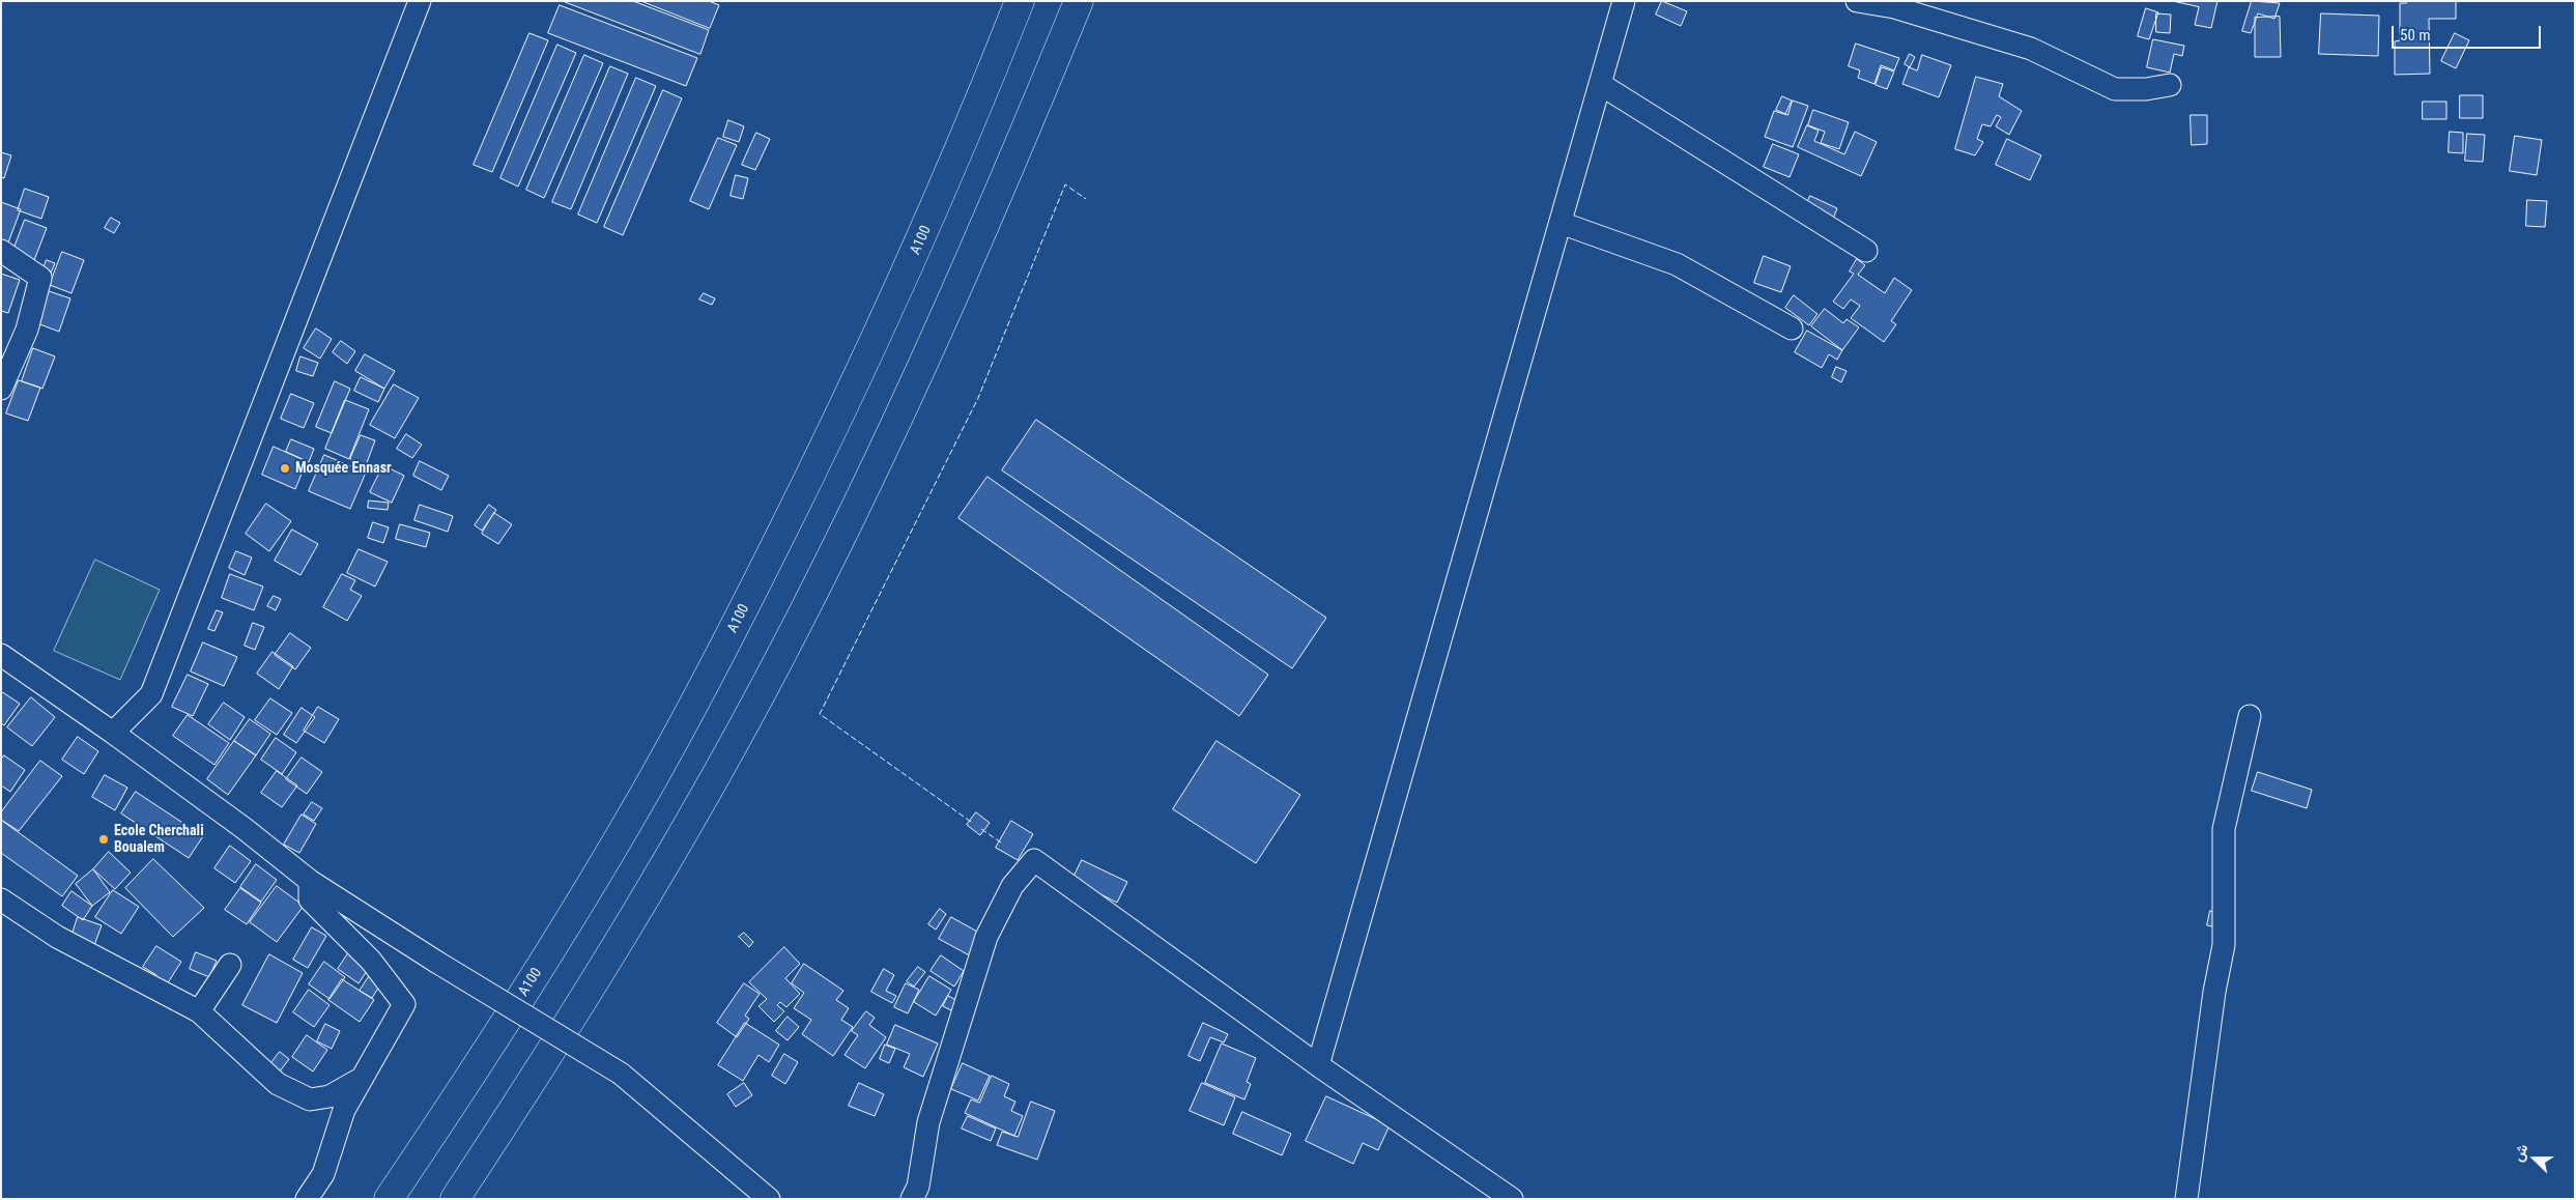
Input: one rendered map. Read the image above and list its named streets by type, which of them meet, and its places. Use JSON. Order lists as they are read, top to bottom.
{
  "streets": {
    "highway": ["A100"]
  },
  "places": ["Mosquée Ennasr", "Ecole Cherchali Boualem"],
  "scale_bar": "50 m",
  "north": "left"
}
